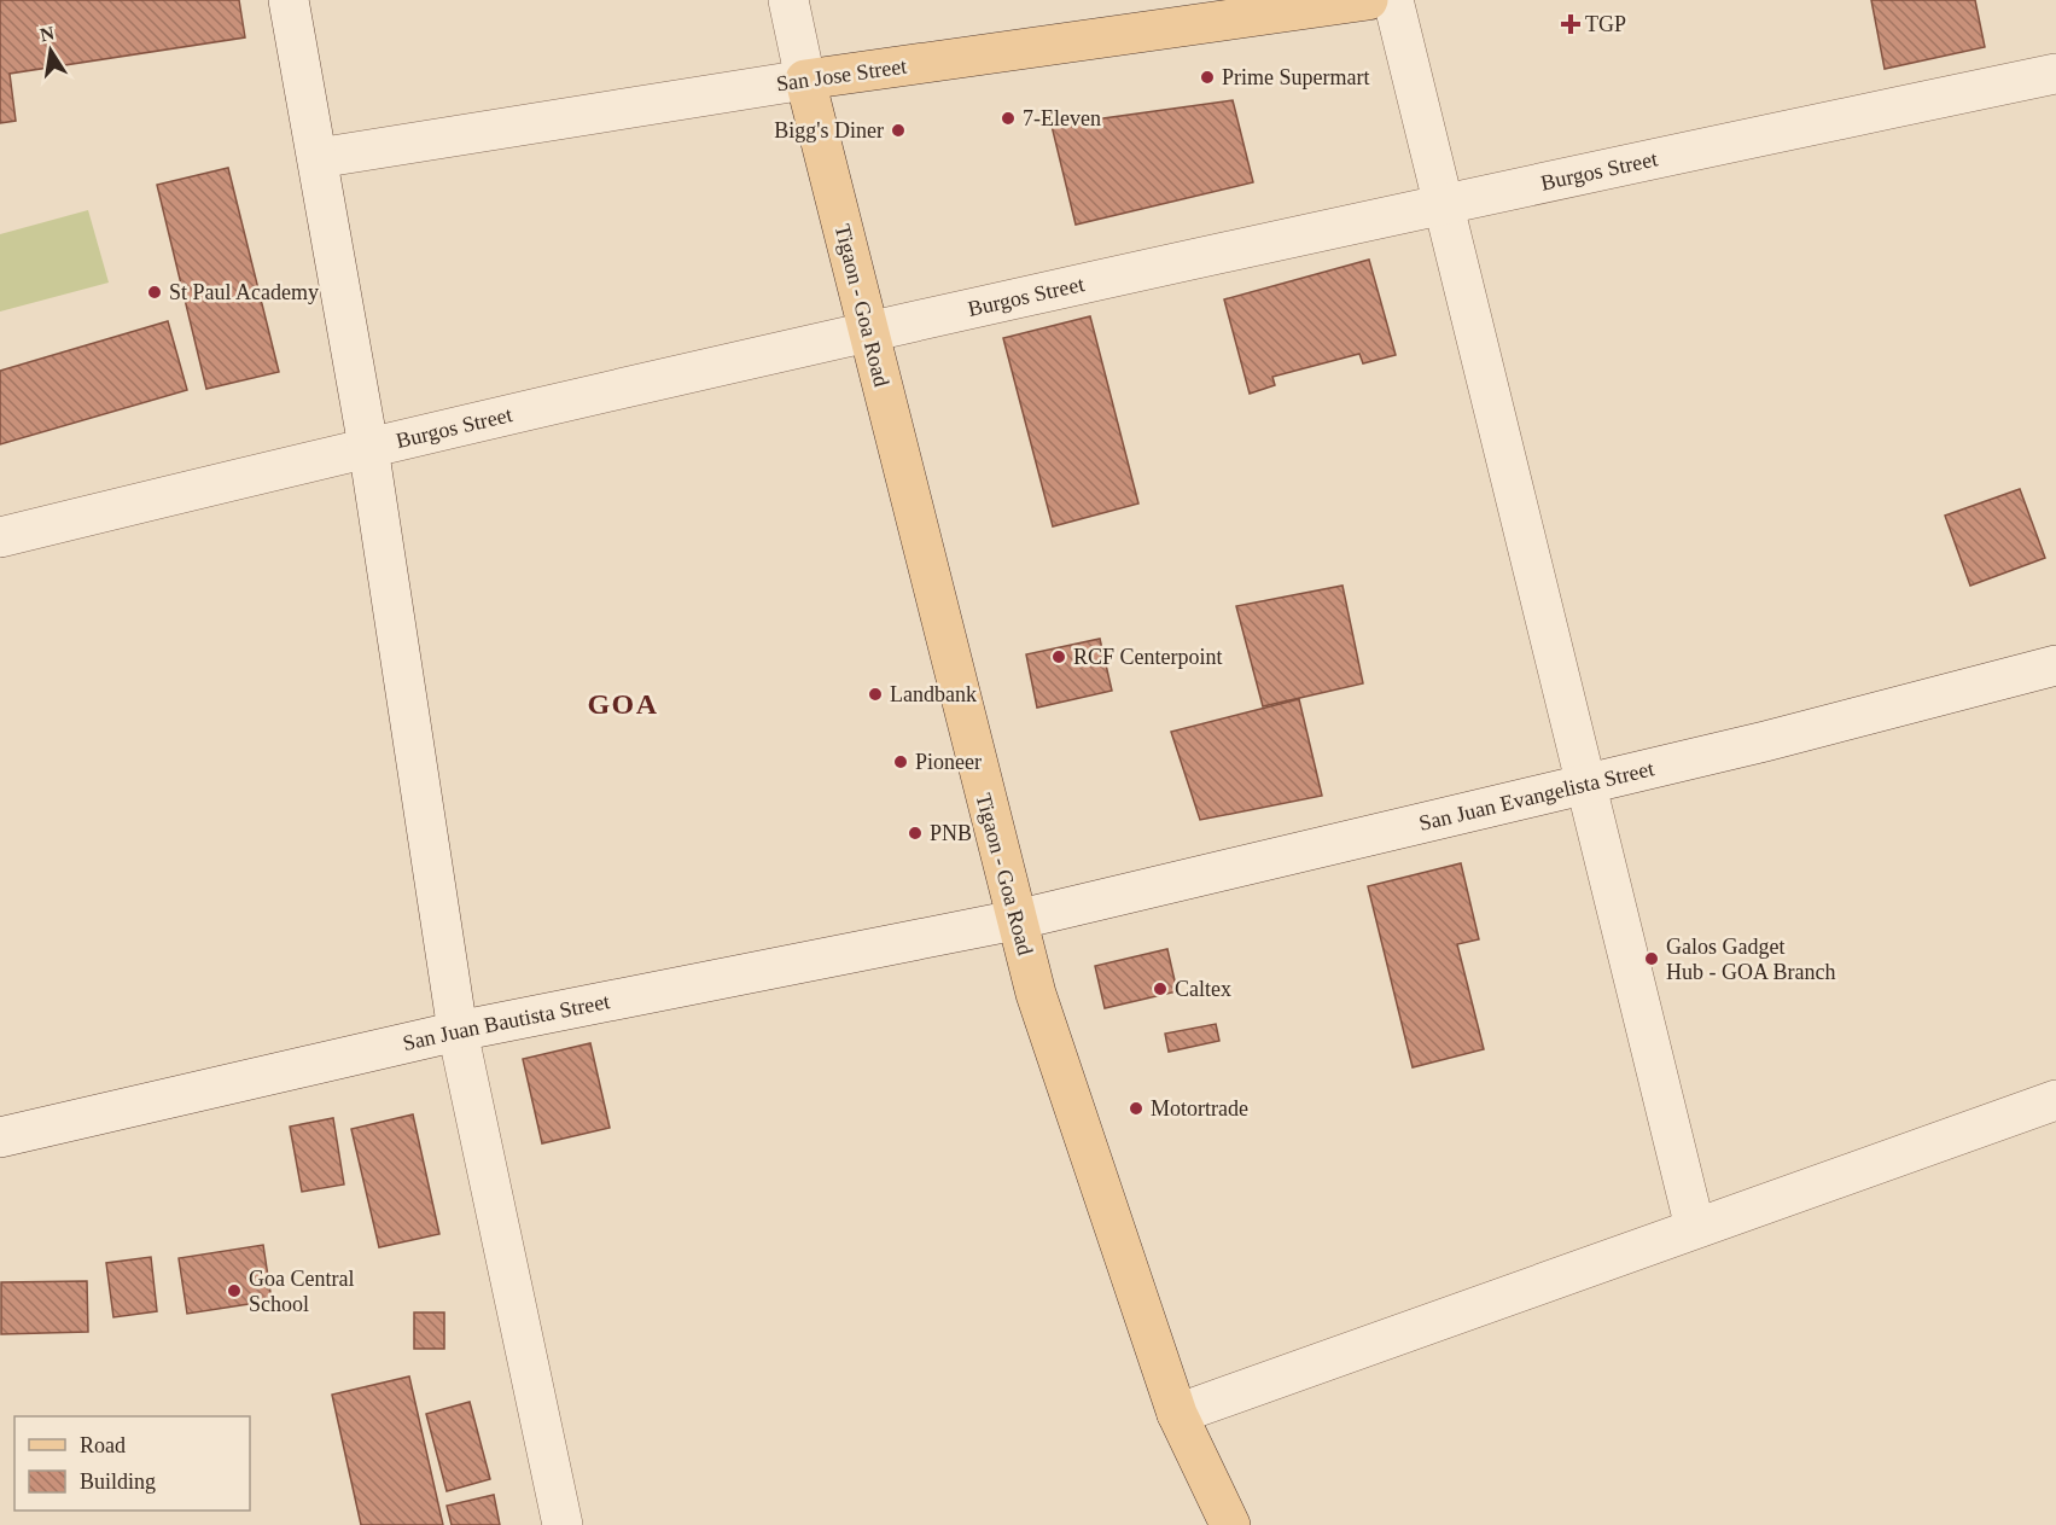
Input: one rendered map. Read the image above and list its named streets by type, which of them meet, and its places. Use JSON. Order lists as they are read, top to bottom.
{
  "streets": {
    "main road": ["San Jose Street", "Tigaon - Goa Road"],
    "street": ["Burgos Street", "San Juan Evangelista Street", "San Juan Bautista Street"]
  },
  "crossings": [
    ["San Jose Street", "Tigaon - Goa Road"],
    ["Burgos Street", "Tigaon - Goa Road"],
    ["Tigaon - Goa Road", "San Juan Evangelista Street"],
    ["Tigaon - Goa Road", "San Juan Bautista Street"],
    ["San Juan Evangelista Street", "San Juan Bautista Street"]
  ],
  "districts": ["GOA"],
  "places": {
    "health": ["TGP"],
    "other": [
      "Prime Supermart",
      "7-Eleven",
      "Bigg's Diner",
      "St Paul Academy",
      "RCF Centerpoint",
      "Landbank",
      "Pioneer",
      "PNB",
      "Galos Gadget Hub - GOA Branch",
      "Caltex",
      "Motortrade",
      "Goa Central School"
    ]
  },
  "legend": ["Road", "Building"],
  "north": "top"
}
